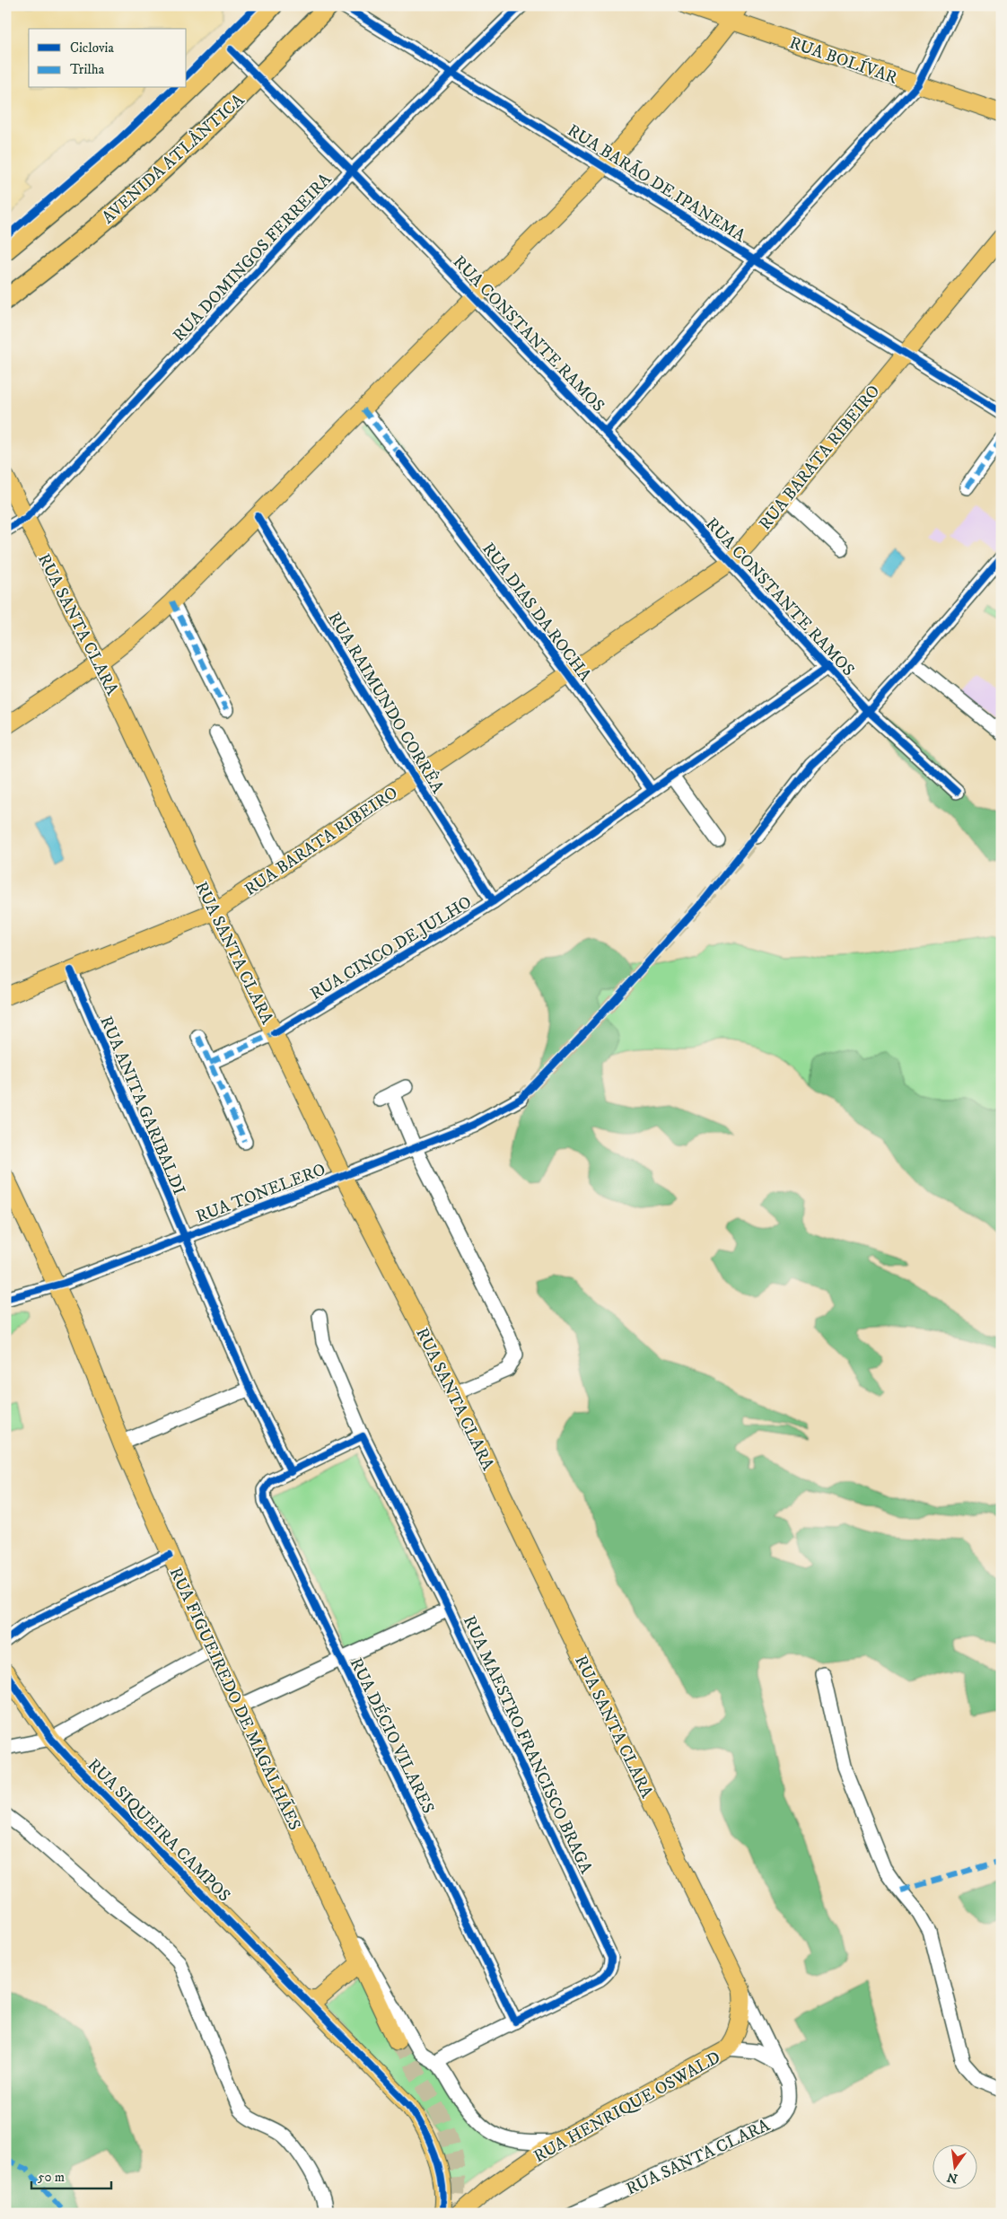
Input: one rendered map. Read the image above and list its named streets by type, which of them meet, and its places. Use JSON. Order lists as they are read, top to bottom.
{
  "streets": {
    "highway": ["AVENIDA ATLÂNTICA"],
    "main road": [
      "RUA BOLÍVAR",
      "RUA BARATA RIBEIRO",
      "RUA SANTA CLARA",
      "RUA FIGUEIREDO DE MAGALHÃES",
      "RUA SIQUEIRA CAMPOS",
      "RUA HENRIQUE OSWALD"
    ],
    "street": [
      "RUA BARÃO DE IPANEMA",
      "RUA DOMINGOS FERREIRA",
      "RUA CONSTANTE RAMOS",
      "RUA DIAS DA ROCHA",
      "RUA RAIMUNDO CORRÊA",
      "RUA CINCO DE JULHO",
      "RUA ANITA GARIBALDI",
      "RUA TONELERO",
      "RUA DÉCIO VILARES",
      "RUA MAESTRO FRANCISCO BRAGA"
    ]
  },
  "crossings": [
    ["AVENIDA ATLÂNTICA", "RUA CONSTANTE RAMOS"],
    ["RUA BARÃO DE IPANEMA", "RUA DOMINGOS FERREIRA"],
    ["RUA BARÃO DE IPANEMA", "RUA BARATA RIBEIRO"],
    ["RUA DOMINGOS FERREIRA", "RUA CONSTANTE RAMOS"],
    ["RUA DOMINGOS FERREIRA", "RUA SANTA CLARA"],
    ["RUA CONSTANTE RAMOS", "RUA BARATA RIBEIRO"],
    ["RUA CONSTANTE RAMOS", "RUA CINCO DE JULHO"],
    ["RUA BARATA RIBEIRO", "RUA DIAS DA ROCHA"],
    ["RUA BARATA RIBEIRO", "RUA SANTA CLARA"],
    ["RUA BARATA RIBEIRO", "RUA RAIMUNDO CORRÊA"],
    ["RUA BARATA RIBEIRO", "RUA ANITA GARIBALDI"],
    ["RUA DIAS DA ROCHA", "RUA CINCO DE JULHO"],
    ["RUA SANTA CLARA", "RUA CINCO DE JULHO"],
    ["RUA SANTA CLARA", "RUA TONELERO"],
    ["RUA SANTA CLARA", "RUA HENRIQUE OSWALD"],
    ["RUA RAIMUNDO CORRÊA", "RUA CINCO DE JULHO"],
    ["RUA ANITA GARIBALDI", "RUA TONELERO"],
    ["RUA ANITA GARIBALDI", "RUA DÉCIO VILARES"],
    ["RUA TONELERO", "RUA FIGUEIREDO DE MAGALHÃES"],
    ["RUA DÉCIO VILARES", "RUA MAESTRO FRANCISCO BRAGA"]
  ],
  "legend": ["Ciclovia", "Trilha"],
  "scale_bar": "50 m",
  "north": "bottom"
}
